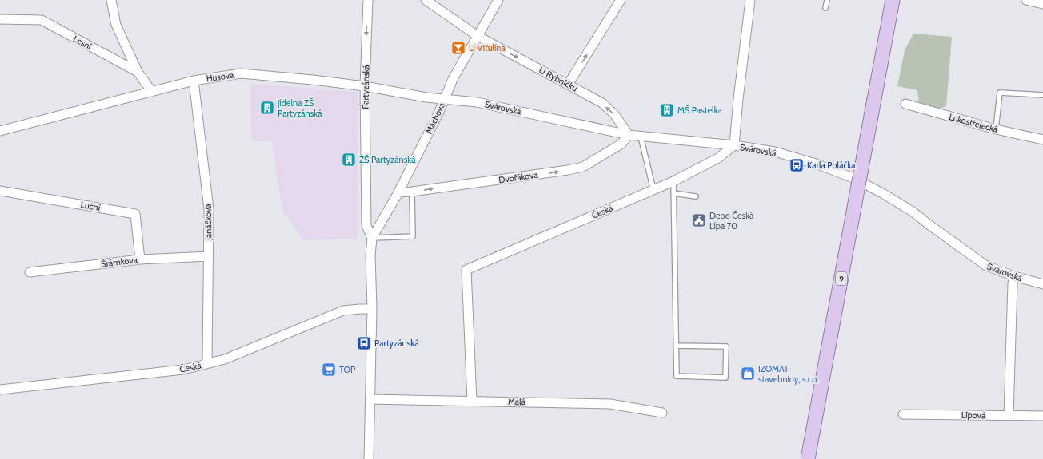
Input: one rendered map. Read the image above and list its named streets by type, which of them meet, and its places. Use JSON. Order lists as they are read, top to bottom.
{
  "streets": {
    "main road": ["9"],
    "street": [
      "Lesní",
      "Husova",
      "U Rybníčku",
      "Partyzánská",
      "Svárovská",
      "Máchova",
      "Lukostřelecká",
      "Dvořákova",
      "Luční",
      "Česká",
      "Janáčkova",
      "Šrámkova",
      "Malá",
      "Lípová"
    ]
  },
  "crossings": [
    ["Lesní", "Husova"],
    ["Husova", "Partyzánská"],
    ["Husova", "Svárovská"],
    ["Husova", "Máchova"],
    ["Husova", "Janáčkova"],
    ["U Rybníčku", "Svárovská"],
    ["U Rybníčku", "Máchova"],
    ["U Rybníčku", "Dvořákova"],
    ["Partyzánská", "Máchova"],
    ["Svárovská", "Máchova"],
    ["Svárovská", "Dvořákova"],
    ["Svárovská", "Česká"],
    ["Máchova", "Dvořákova"],
    ["Luční", "Šrámkova"],
    ["Česká", "Janáčkova"],
    ["Česká", "Malá"],
    ["Janáčkova", "Šrámkova"]
  ],
  "one_way": ["Partyzánská", "Dvořákova"],
  "places": {
    "bar": ["U Viťulína"],
    "building": ["jídelna ZŠ Partyzánská", "MŠ Pastelka", "ZŠ Partyzánská"],
    "bus stop": ["Karla Poláčka", "Partyzánská"],
    "public building": ["Depo Česká Lípa 70"],
    "supermarket": ["TOP"],
    "shop": ["IZOMAT stavebniny, s.r.o."]
  }
}
